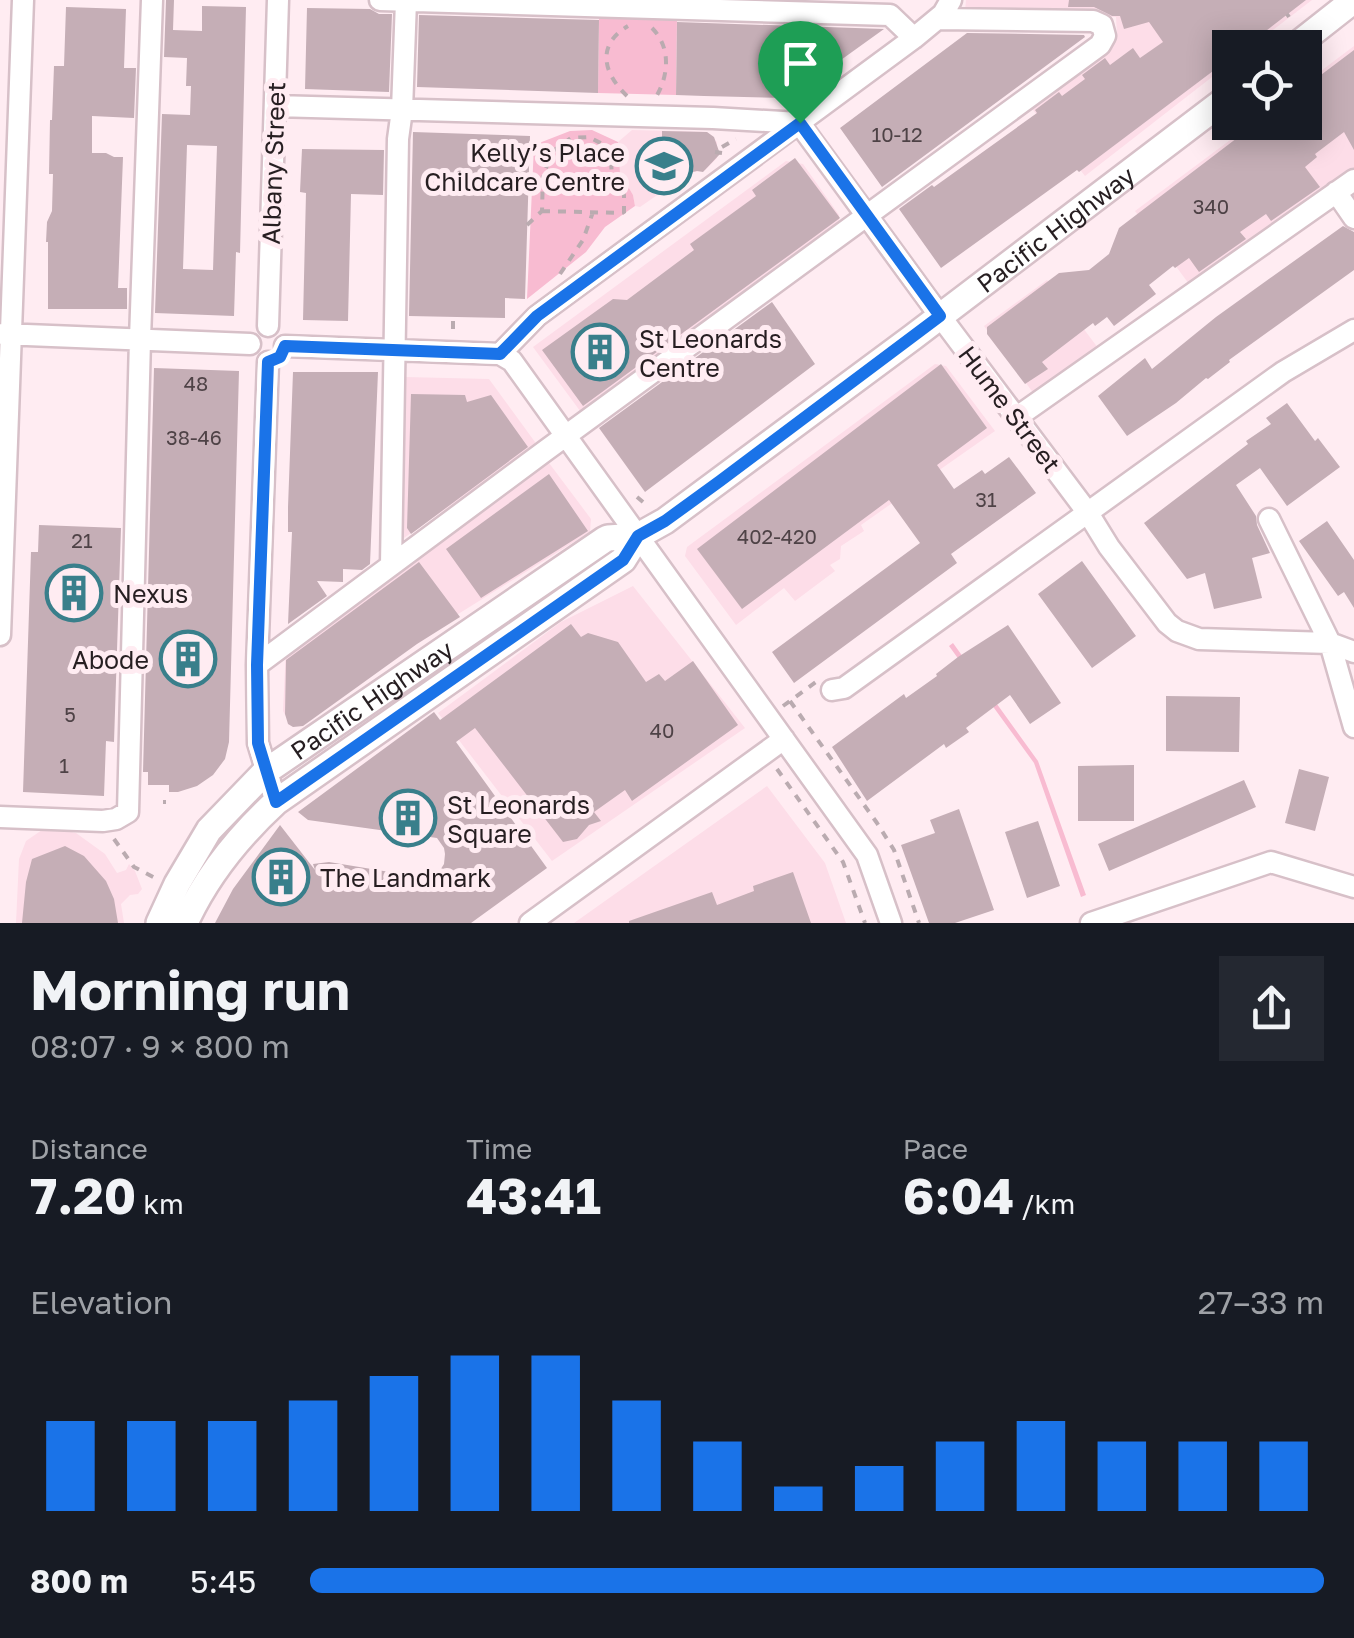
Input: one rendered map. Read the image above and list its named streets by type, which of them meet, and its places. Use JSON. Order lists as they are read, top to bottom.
{
  "streets": {
    "main road": ["Pacific Highway"],
    "street": ["Albany Street", "Hume Street"]
  },
  "crossings": [
    ["Pacific Highway", "Hume Street"]
  ],
  "places": {
    "school or university": ["Kelly’s Place Childcare Centre"],
    "building": [
      "St Leonards Centre",
      "Nexus",
      "Abode",
      "St Leonards Square",
      "The Landmark"
    ]
  },
  "house_numbers": [
    "10-12",
    "340",
    "48",
    "38-46",
    "31",
    "402-420",
    "21",
    "5",
    "40",
    "1"
  ],
  "page": {
    "heading": ["Morning run", "08:07 · 9 × 800 m"],
    "stats": [
      ["Distance", "7.20 km"],
      ["Time", "43:41"],
      ["Pace", "6:04 /km"]
    ],
    "chart": ["Elevation", "27–33 m"],
    "list": [
      {
        "name": "800 m",
        "note": "5:45"
      }
    ]
  }
}
